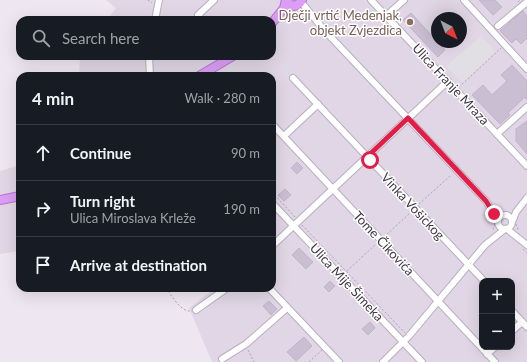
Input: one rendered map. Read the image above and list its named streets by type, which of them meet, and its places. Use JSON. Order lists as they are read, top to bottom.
{
  "streets": {
    "street": [
      "Ulica Franje Mraza",
      "Vinka Vošickog",
      "Tome Čikovića",
      "Ulica Mije Šimeka"
    ]
  },
  "places": ["Dječji vrtić Medenjak, objekt Zvjezdica"],
  "north": "bottom right",
  "page": {
    "search": "Search here",
    "heading": ["4 min", "Walk · 280 m"],
    "list": [
      ["Continue", "90 m"],
      ["Turn right", "Ulica Miroslava Krleže", "190 m"],
      "Arrive at destination"
    ],
    "map_buttons": ["+", "−"]
  }
}
